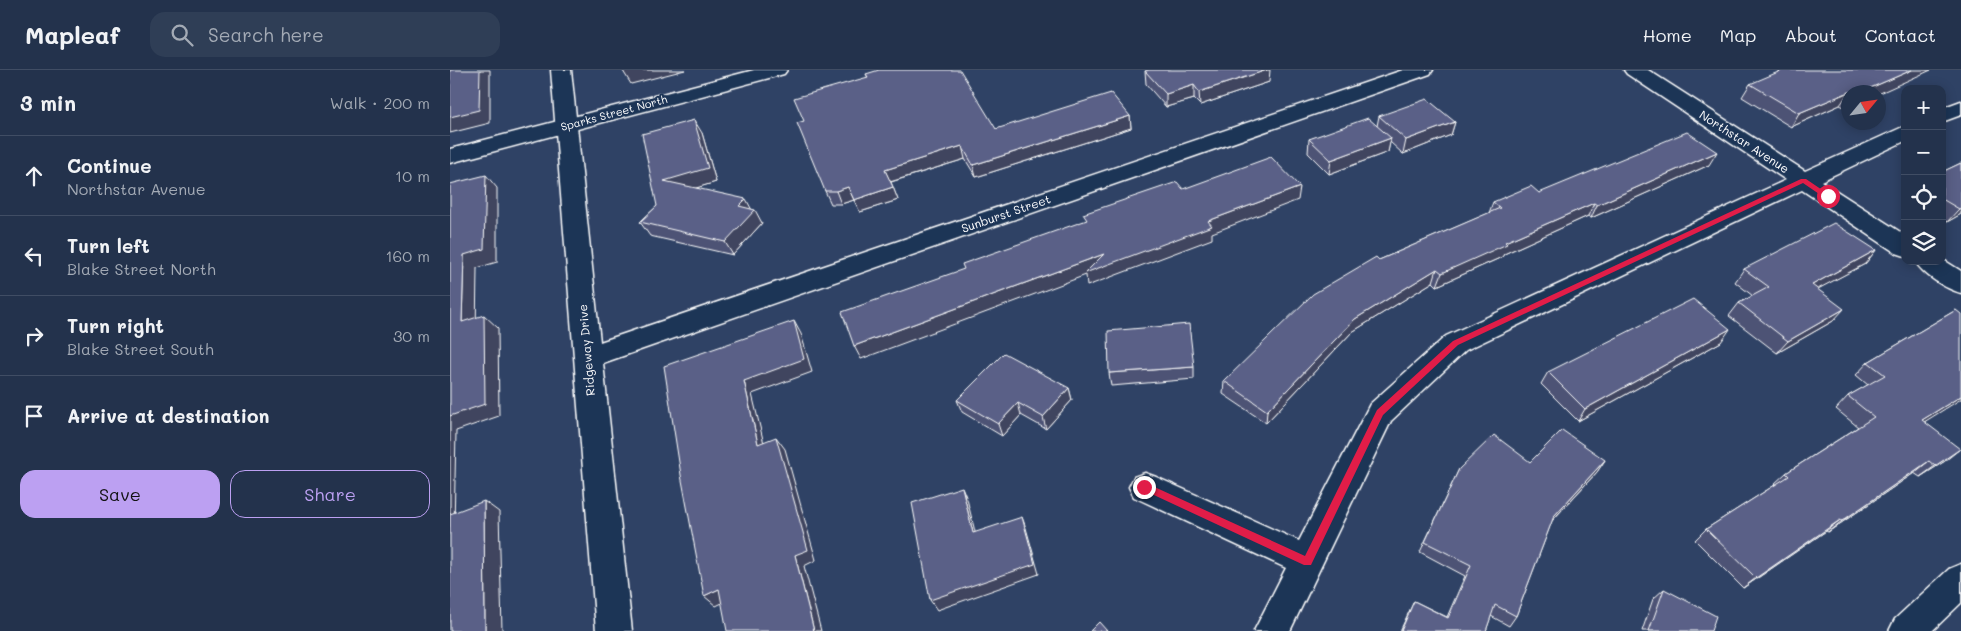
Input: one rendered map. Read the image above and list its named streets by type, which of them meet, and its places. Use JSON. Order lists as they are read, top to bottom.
{
  "streets": {
    "street": [
      "Sparks Street North",
      "Northstar Avenue",
      "Sunburst Street",
      "Ridgeway Drive"
    ]
  },
  "crossings": [
    ["Sparks Street North", "Ridgeway Drive"],
    ["Sunburst Street", "Ridgeway Drive"]
  ],
  "north": "top right",
  "page": {
    "header": "Mapleaf",
    "search": "Search here",
    "nav": [
      "Home",
      "Map",
      "About",
      "Contact"
    ],
    "heading": ["3 min", "Walk · 200 m"],
    "map_buttons": ["+", "−"],
    "list": [
      ["Continue", "Northstar Avenue", "10 m"],
      ["Turn left", "Blake Street North", "160 m"],
      ["Turn right", "Blake Street South", "30 m"],
      "Arrive at destination"
    ],
    "buttons": ["Save", "Share"]
  }
}
